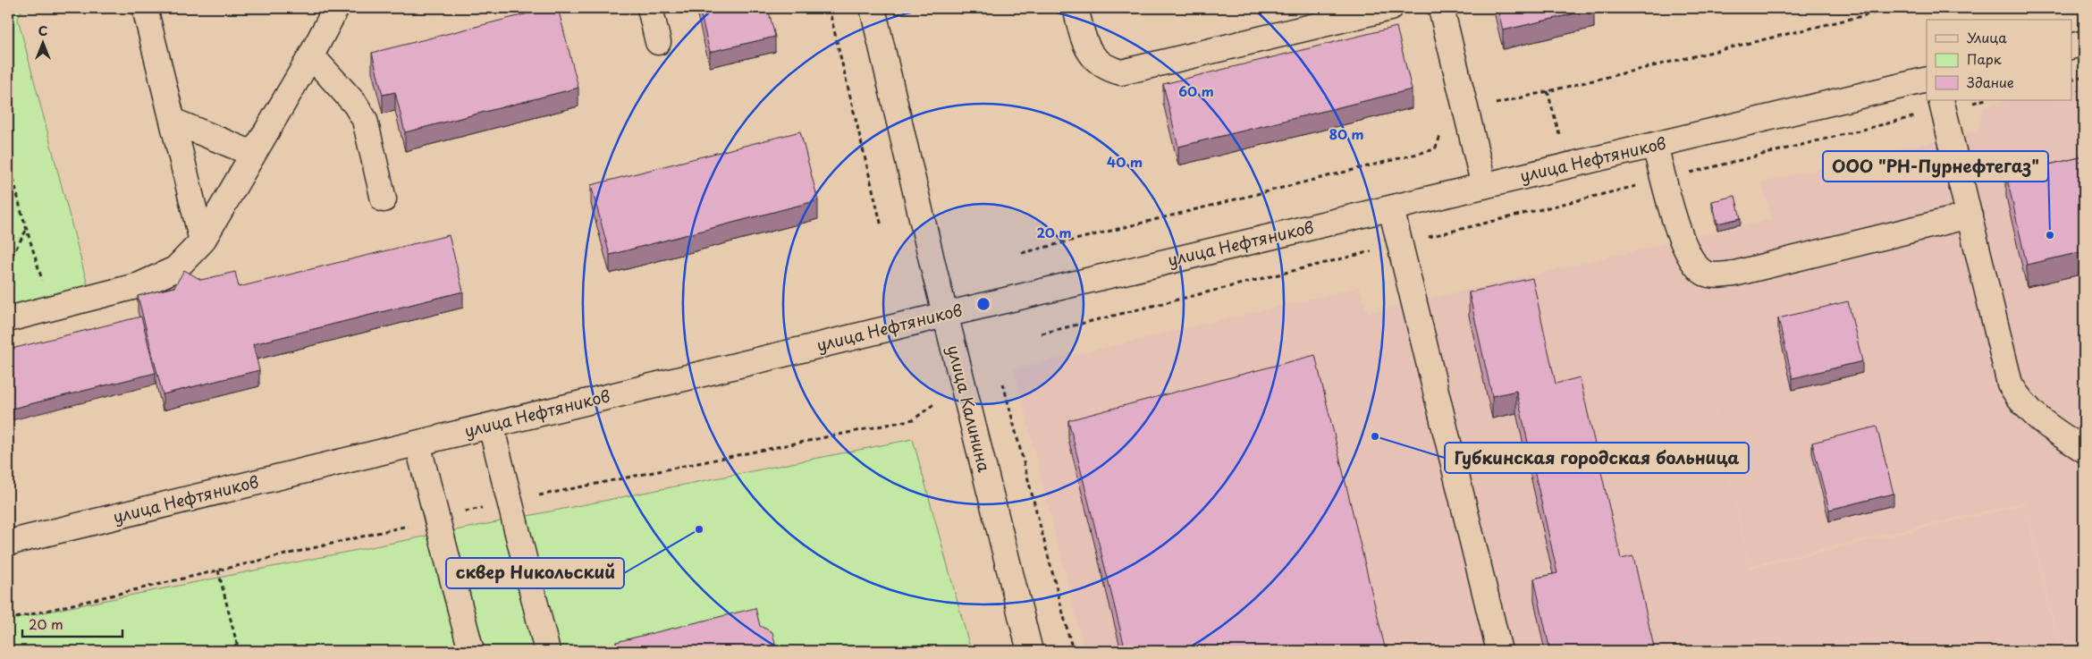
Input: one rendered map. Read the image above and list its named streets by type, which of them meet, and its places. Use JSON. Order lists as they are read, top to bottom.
{
  "streets": {
    "street": ["улица Нефтяников", "улица Калинина"]
  },
  "crossings": [
    ["улица Нефтяников", "улица Калинина"]
  ],
  "places": ["ООО \"РН-Пурнефтегаз\"", "Губкинская городская больница", "сквер Никольский"],
  "legend": ["Улица", "Парк", "Здание"],
  "scale_bar": "20 m",
  "north": "top",
  "rings": [
    "60 m",
    "80 m",
    "40 m",
    "20 m"
  ]
}
